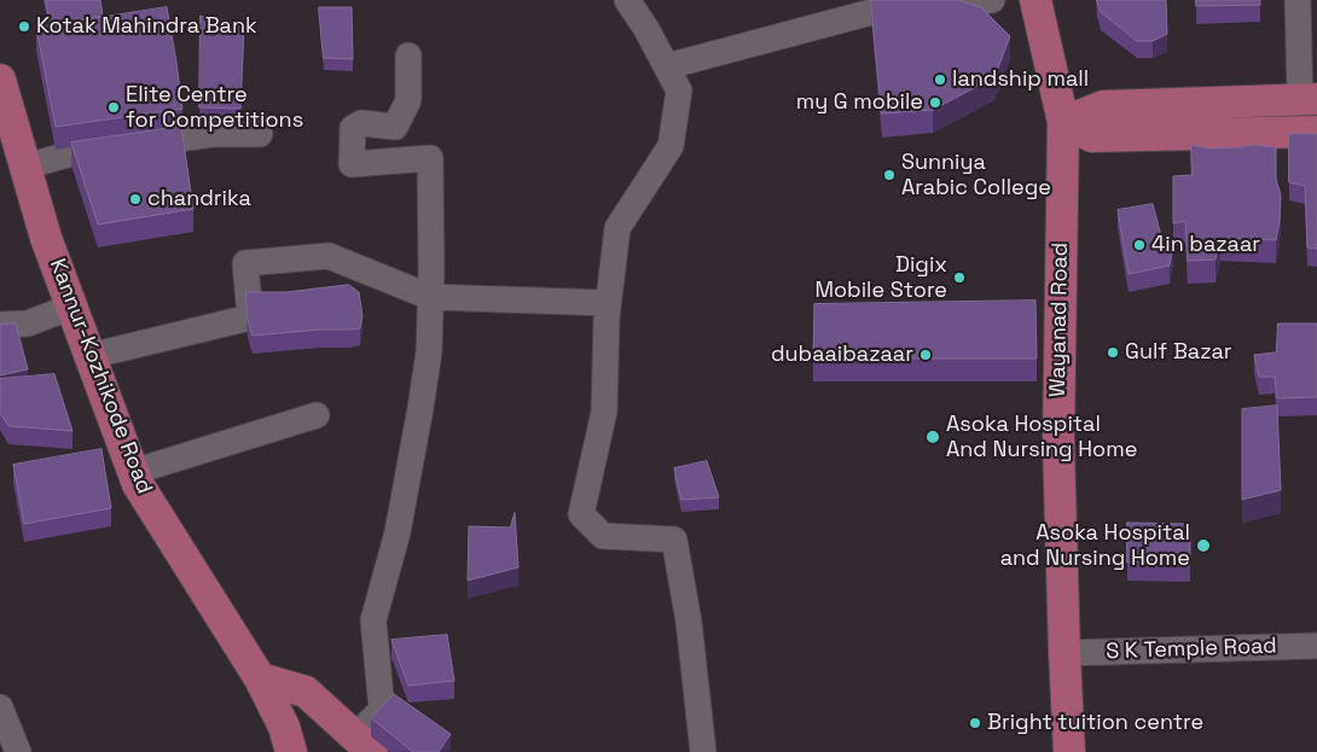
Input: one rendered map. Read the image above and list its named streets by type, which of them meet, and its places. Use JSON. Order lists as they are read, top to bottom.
{
  "streets": {
    "main road": ["Wayanad Road", "Kannur-Kozhikode Road"],
    "street": ["S K Temple Road"]
  },
  "crossings": [
    ["Wayanad Road", "S K Temple Road"]
  ],
  "places": [
    "Kotak Mahindra Bank",
    "landship mall",
    "my G mobile",
    "Elite Centre for Competitions",
    "Sunniya Arabic College",
    "chandrika",
    "4in bazaar",
    "Digix Mobile Store",
    "Gulf Bazar",
    "dubaaibazaar",
    "Asoka Hospital And Nursing Home",
    "Asoka Hospital and Nursing Home",
    "Bright tuition centre"
  ]
}
